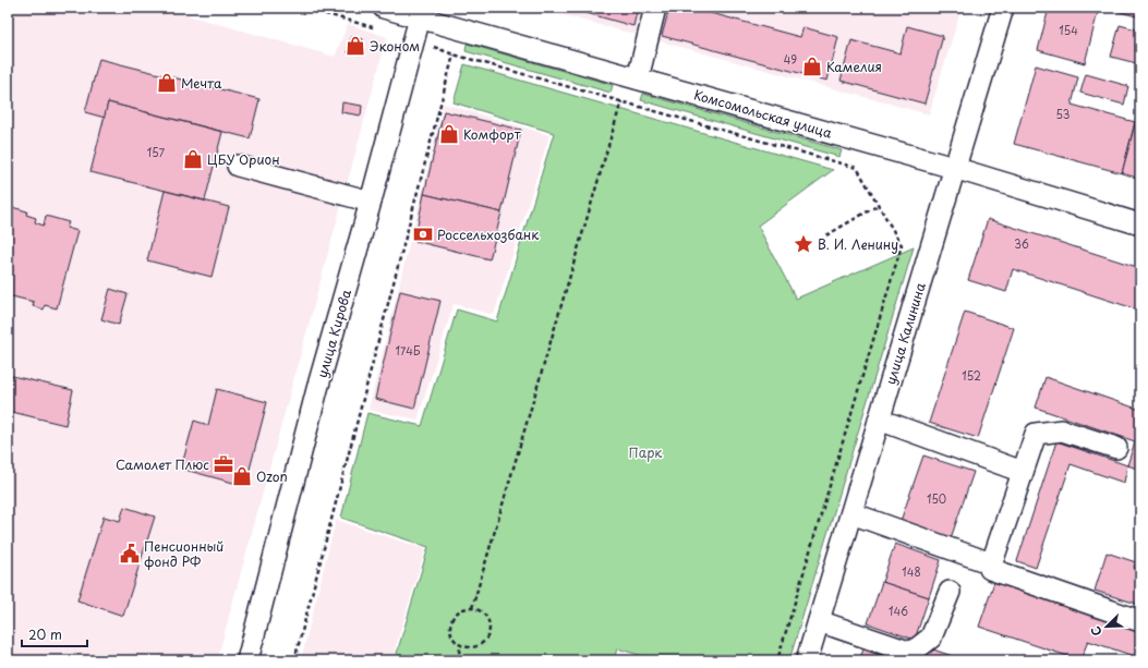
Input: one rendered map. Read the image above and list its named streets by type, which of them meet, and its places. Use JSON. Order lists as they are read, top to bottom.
{
  "streets": {
    "street": ["Комсомольская улица", "улица Кирова", "улица Калинина"]
  },
  "crossings": [
    ["Комсомольская улица", "улица Кирова"],
    ["Комсомольская улица", "улица Калинина"]
  ],
  "parks": ["Парк"],
  "places": {
    "shop": [
      "Эконом",
      "Камелия",
      "Мечта",
      "Комфорт",
      "ЦБУ Орион",
      "Ozon"
    ],
    "bank": ["Россельхозбанк"],
    "place": ["В. И. Ленину"],
    "office": ["Самолет Плюс"],
    "public building": ["Пенсионный фонд РФ"]
  },
  "house_numbers": [
    "154",
    "49",
    "53",
    "157",
    "36",
    "174Б",
    "152",
    "150",
    "148",
    "146"
  ],
  "scale_bar": "20 m",
  "north": "bottom left"
}
